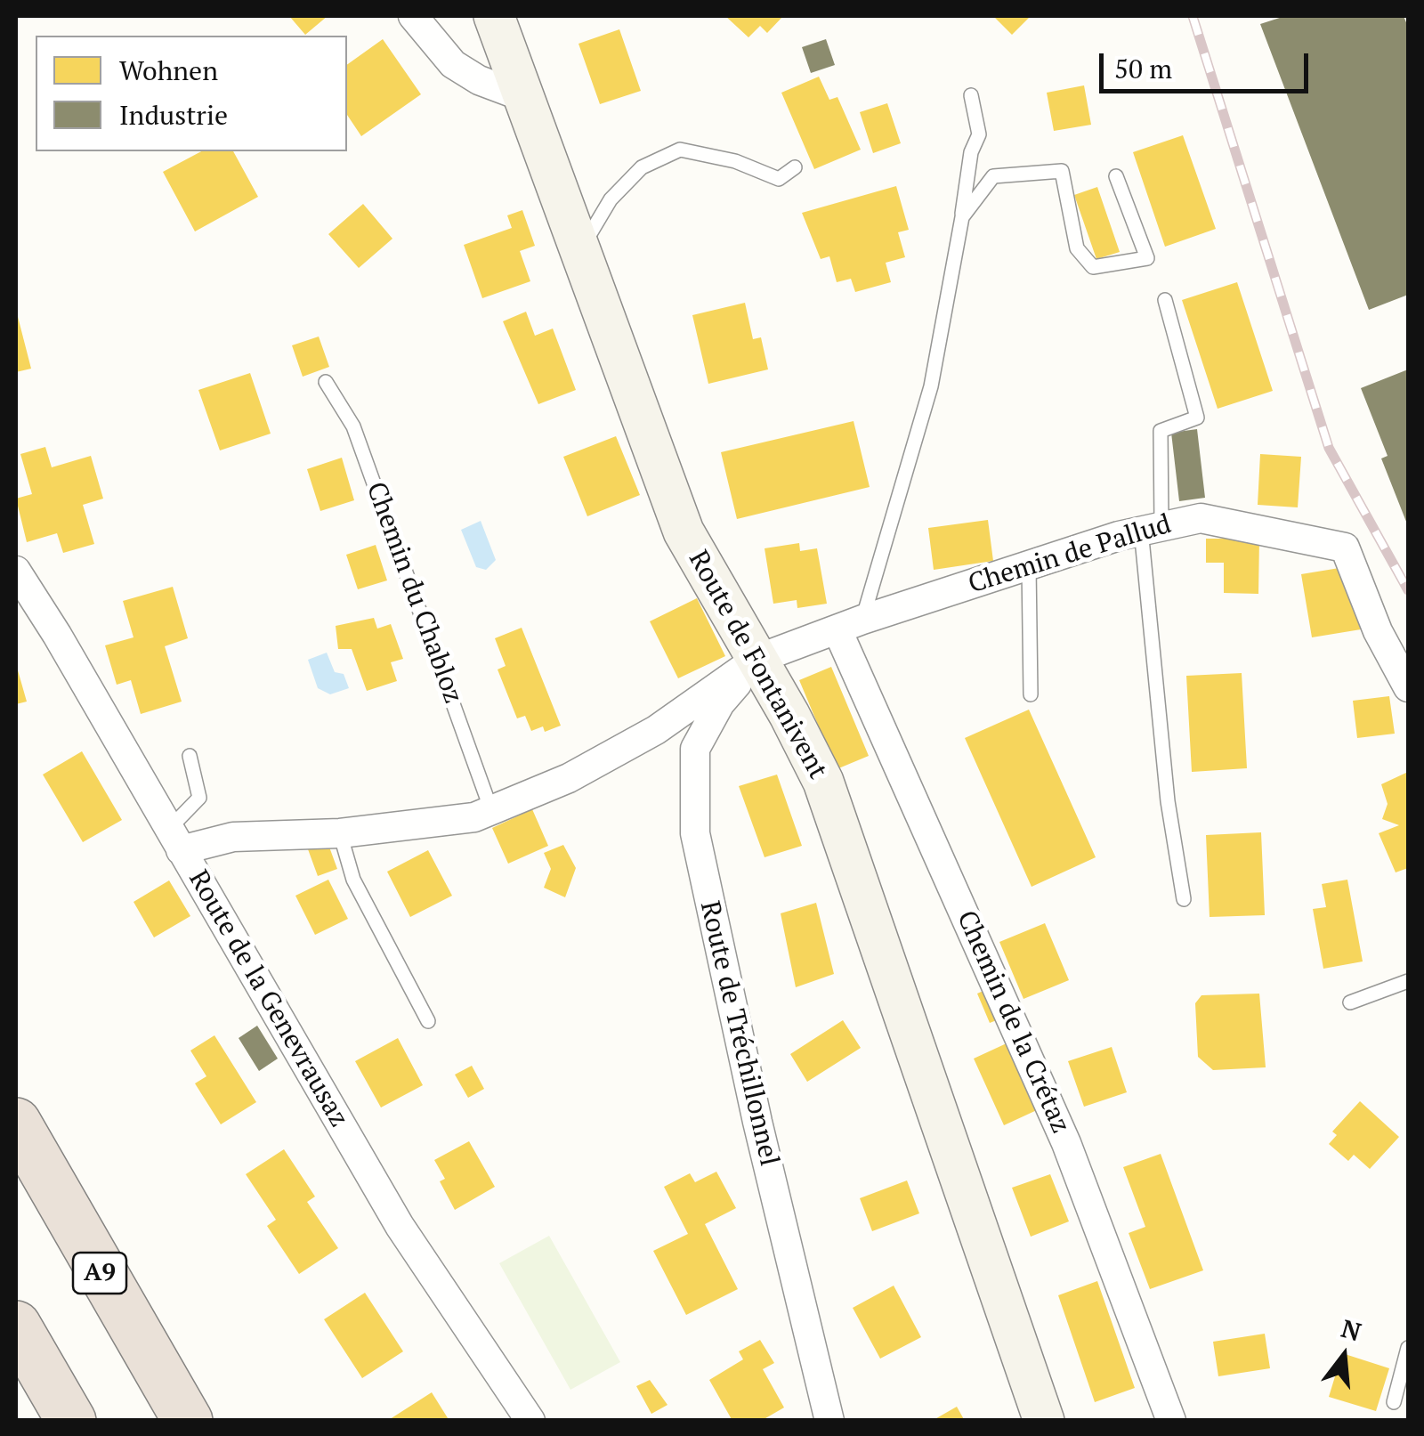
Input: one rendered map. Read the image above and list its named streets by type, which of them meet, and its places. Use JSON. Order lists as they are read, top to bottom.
{
  "streets": {
    "highway": ["A9"],
    "street": [
      "Chemin de Pallud",
      "Route de Fontanivent",
      "Route de la Genevrausaz",
      "Chemin de la Crétaz",
      "Route de Tréchillonnel"
    ],
    "lane": ["Chemin du Chabloz"]
  },
  "crossings": [
    ["Chemin de Pallud", "Route de Fontanivent"],
    ["Chemin de Pallud", "Chemin de la Crétaz"],
    ["Chemin de Pallud", "Route de Tréchillonnel"],
    ["Route de Fontanivent", "Route de Tréchillonnel"]
  ],
  "legend": ["Wohnen", "Industrie"],
  "scale_bar": "50 m",
  "north": "top"
}
